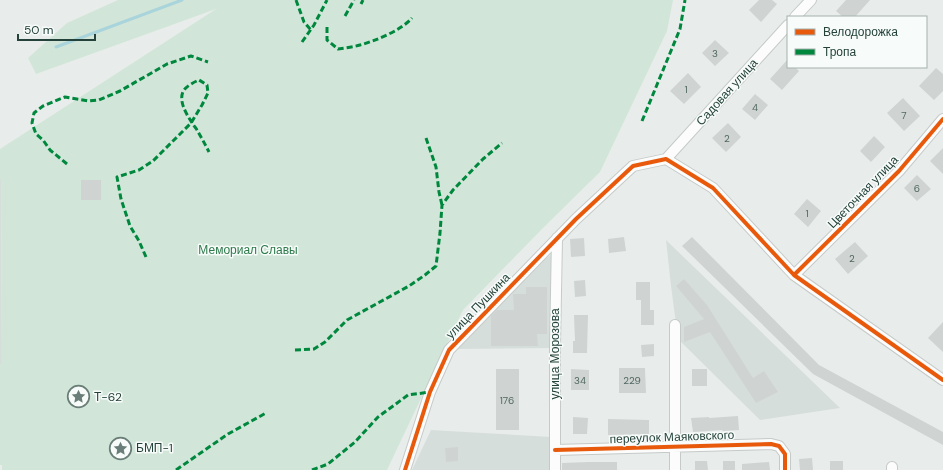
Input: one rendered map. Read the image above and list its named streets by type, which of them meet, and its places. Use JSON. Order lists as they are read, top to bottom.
{
  "streets": {
    "street": [
      "Садовая улица",
      "Цветочная улица",
      "улица Пушкина",
      "улица Морозова",
      "переулок Маяковского"
    ]
  },
  "crossings": [
    ["Садовая улица", "улица Пушкина"],
    ["улица Пушкина", "улица Морозова"],
    ["улица Морозова", "переулок Маяковского"]
  ],
  "parks": ["Мемориал Славы"],
  "places": {
    "place": ["Т-62", "БМП-1"]
  },
  "house_numbers": [
    "3",
    "1",
    "4",
    "7",
    "2",
    "6",
    "1",
    "2",
    "34",
    "229",
    "176"
  ],
  "legend": ["Велодорожка", "Тропа"],
  "scale_bar": "50 m"
}
